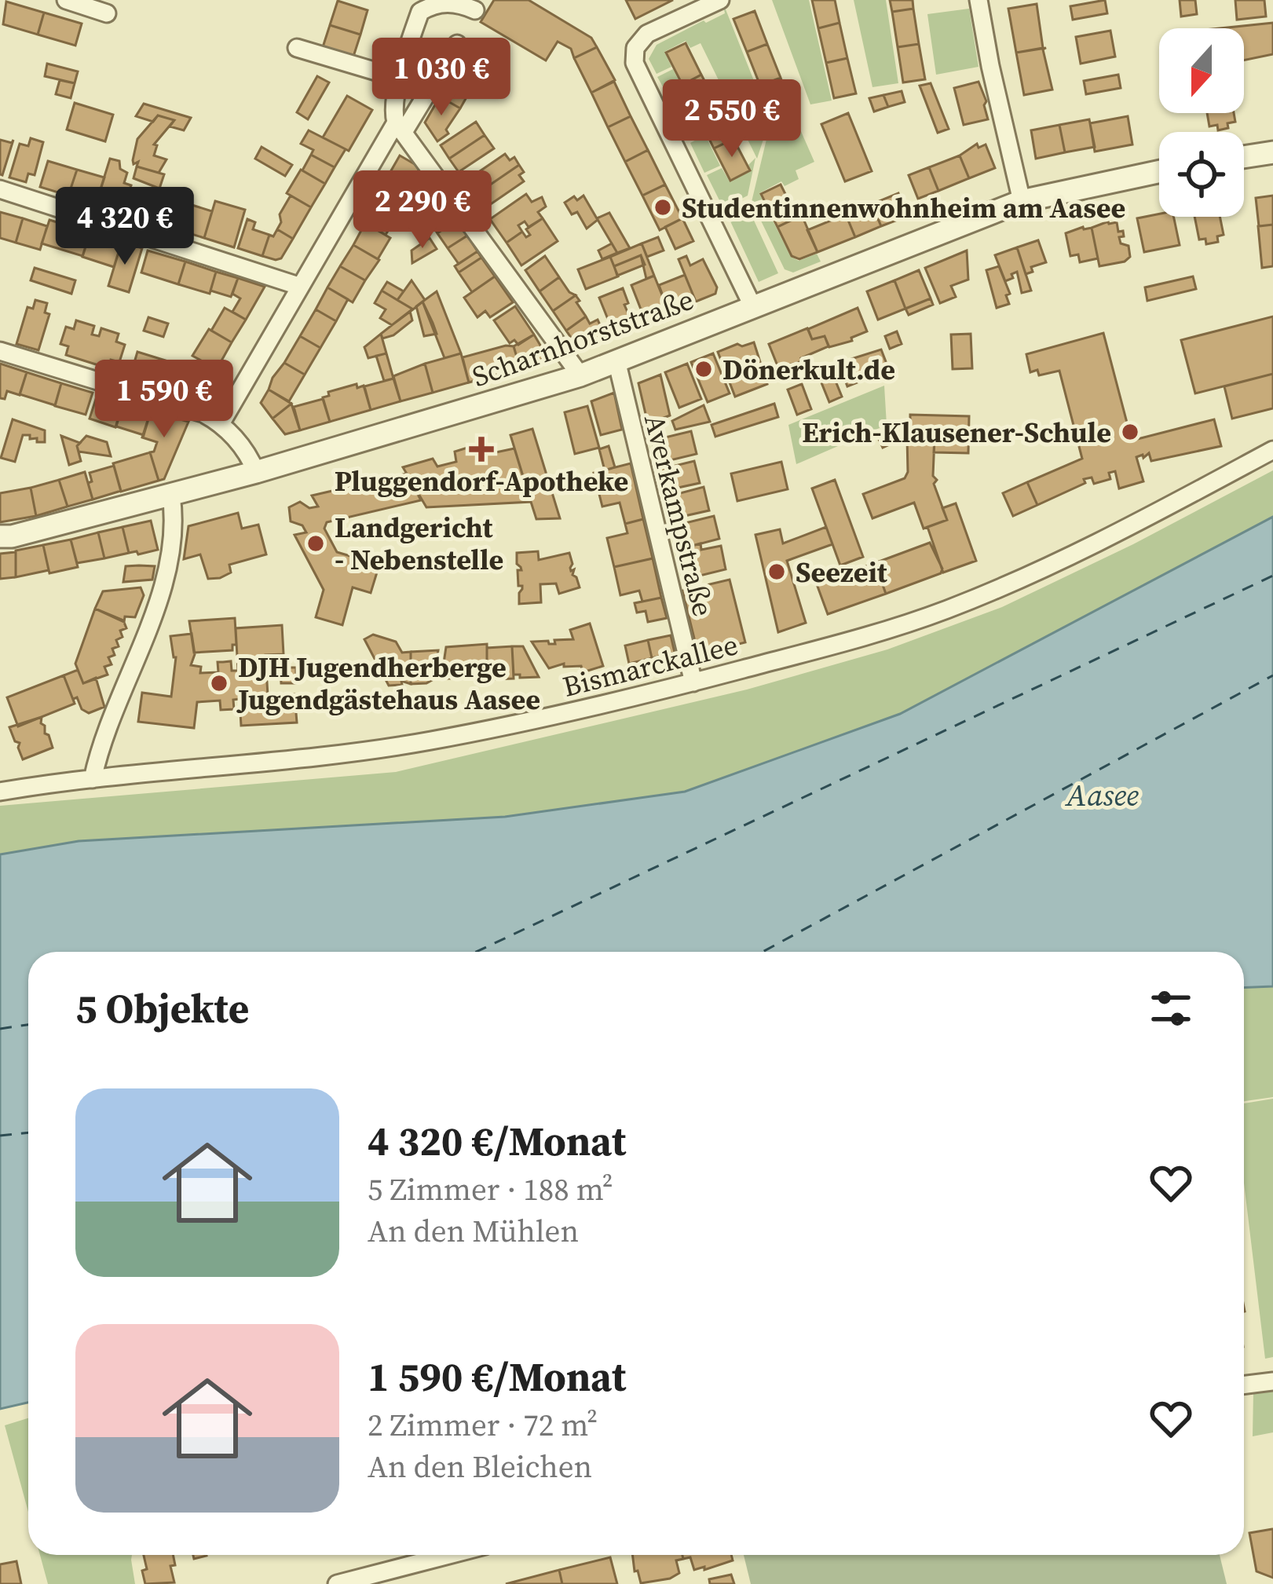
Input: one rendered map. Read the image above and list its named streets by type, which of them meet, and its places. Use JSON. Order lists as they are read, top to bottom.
{
  "streets": {
    "street": ["Scharnhorststraße", "Averkampstraße", "Bismarckallee"]
  },
  "crossings": [
    ["Scharnhorststraße", "Averkampstraße"],
    ["Averkampstraße", "Bismarckallee"]
  ],
  "water": ["Aasee"],
  "places": {
    "other": [
      "Studentinnenwohnheim am Aasee",
      "Dönerkult.de",
      "Erich-Klausener-Schule",
      "Landgericht - Nebenstelle",
      "Seezeit",
      "DJH Jugendherberge Jugendgästehaus Aasee"
    ],
    "health": ["Pluggendorf-Apotheke"]
  },
  "north": "bottom",
  "page": {
    "price": [
      "1 030 €",
      "2 550 €",
      "2 290 €",
      "4 320 €",
      "1 590 €"
    ],
    "heading": "5 Objekte",
    "list": [
      {
        "name": "4 320 €/Monat",
        "note": "5 Zimmer · 188 m² · An den Mühlen"
      },
      {
        "name": "1 590 €/Monat",
        "note": "2 Zimmer · 72 m² · An den Bleichen"
      }
    ]
  }
}
